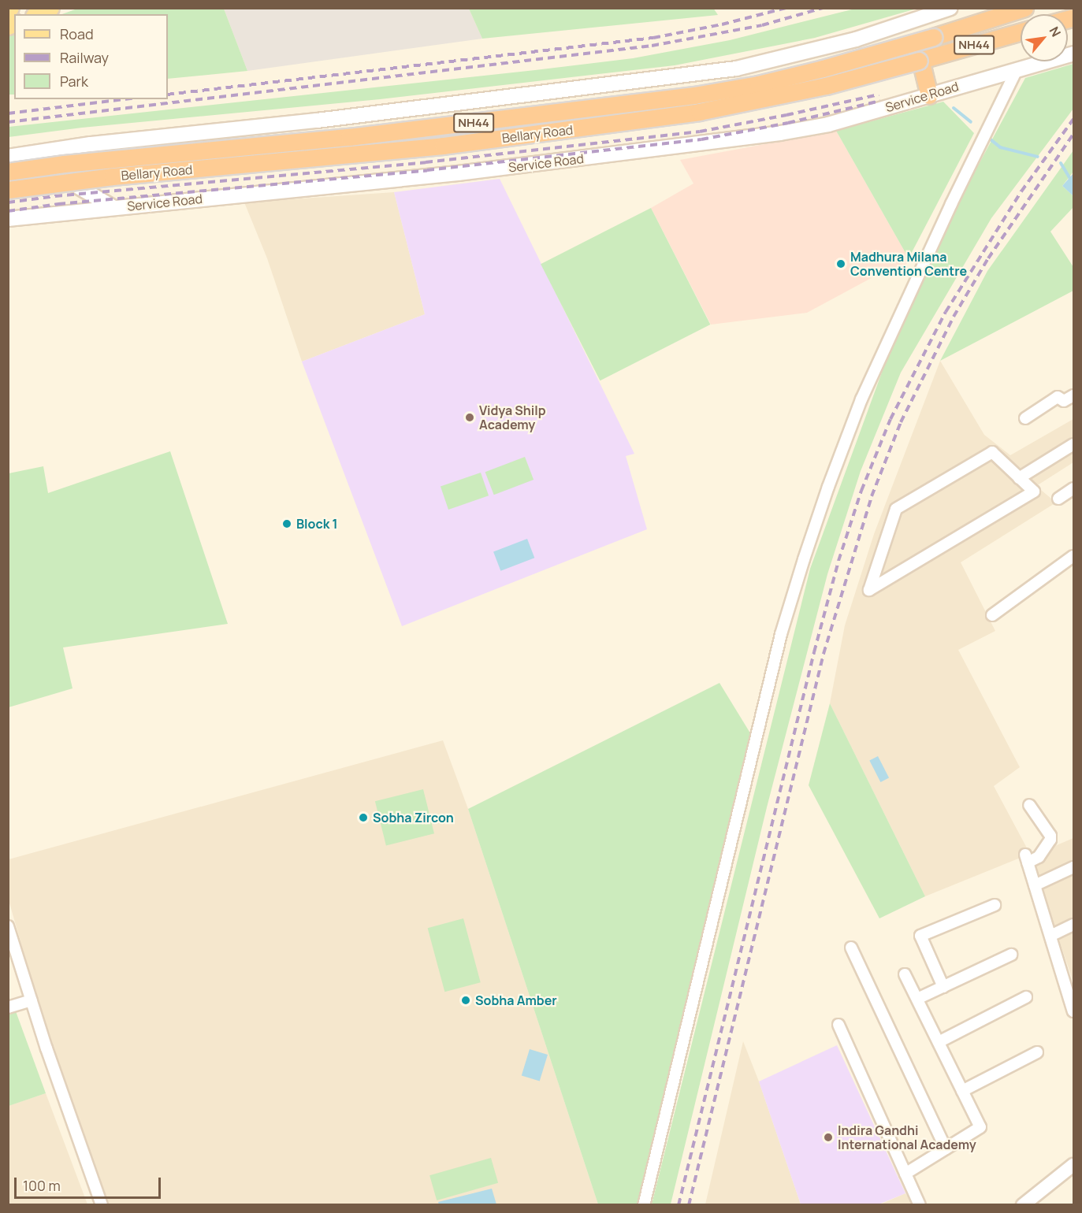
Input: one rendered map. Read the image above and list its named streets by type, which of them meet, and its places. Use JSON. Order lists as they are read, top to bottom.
{
  "streets": {
    "highway": ["NH44", "Bellary Road"],
    "main road": ["Service Road"]
  },
  "places": [
    "Madhura Milana Convention Centre",
    "Vidya Shilp Academy",
    "Block 1",
    "Sobha Zircon",
    "Sobha Amber",
    "Indira Gandhi International Academy"
  ],
  "legend": ["Road", "Railway", "Park"],
  "scale_bar": "100 m",
  "north": "top right"
}
